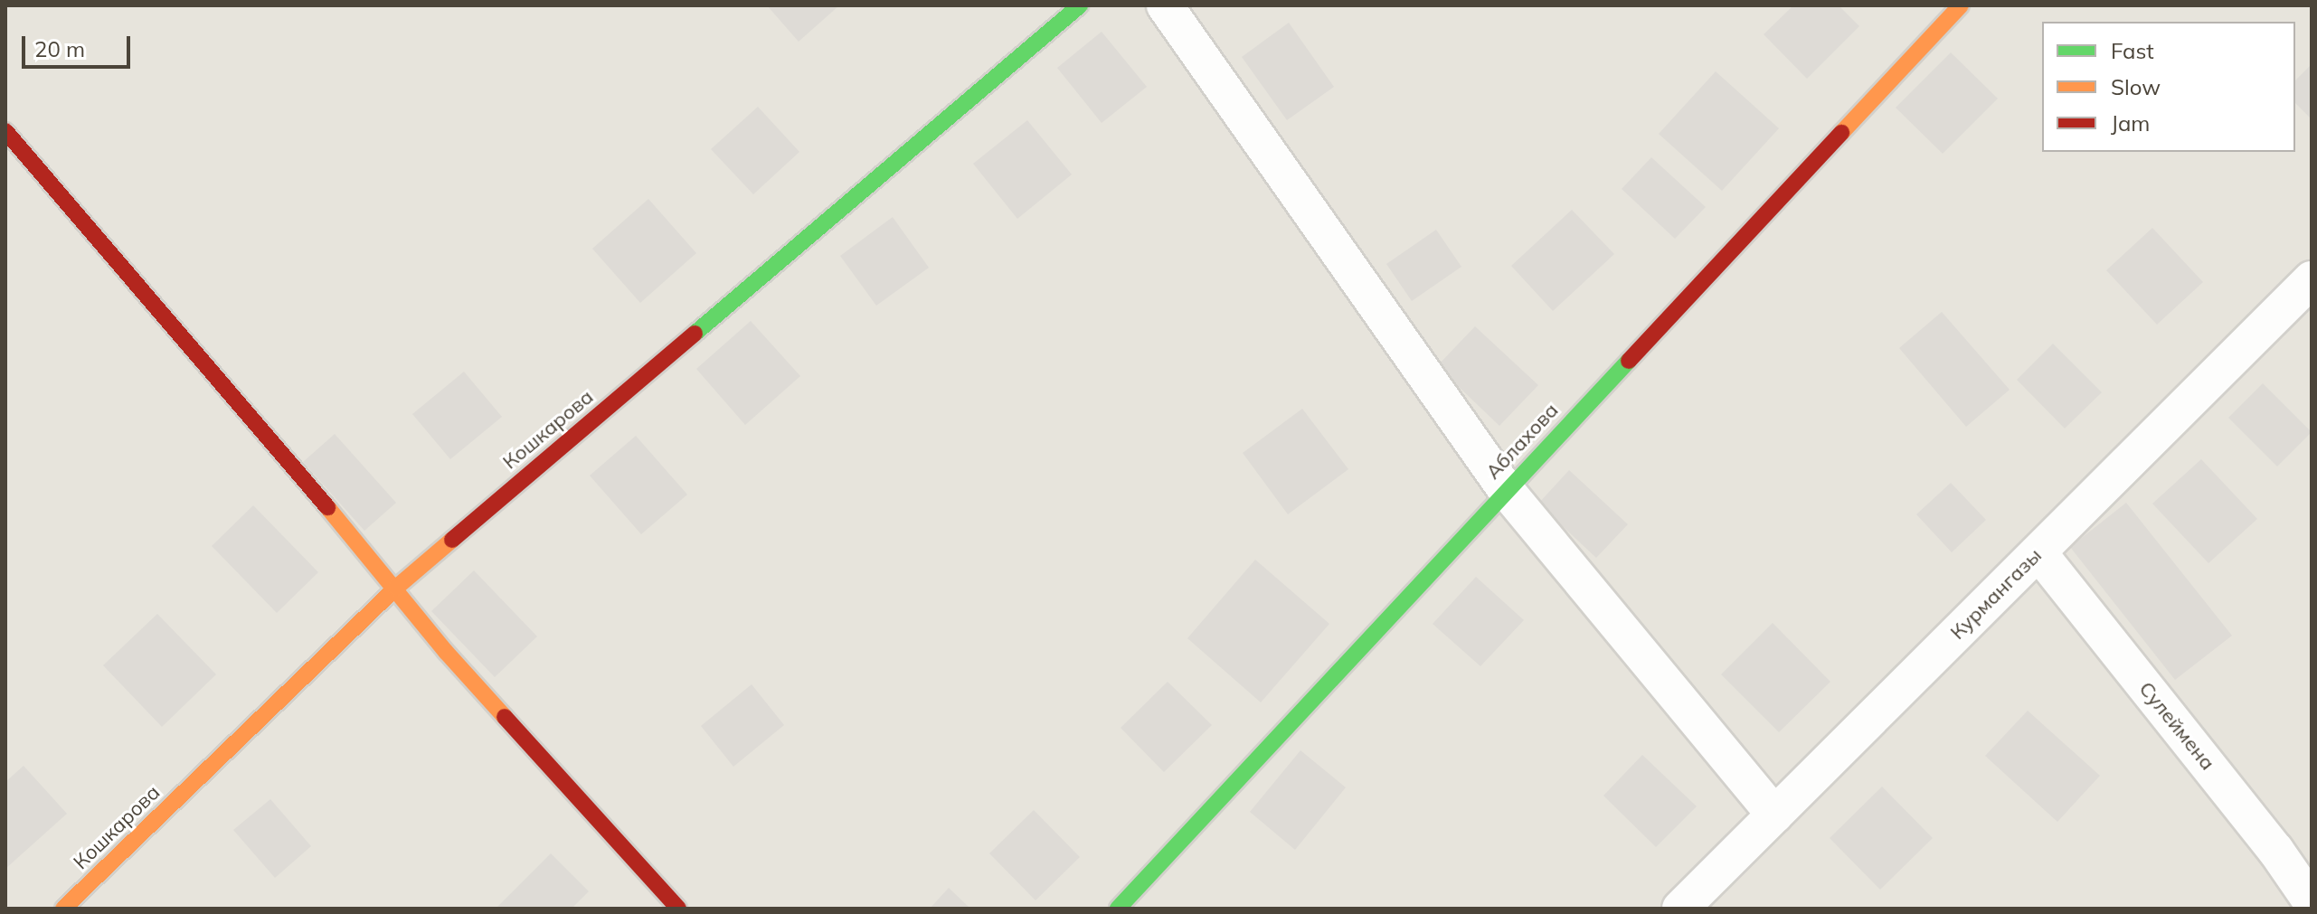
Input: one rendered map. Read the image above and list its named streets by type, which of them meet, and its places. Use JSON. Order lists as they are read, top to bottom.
{
  "streets": {
    "street": [
      "Кошкарова",
      "Аблахова",
      "Курмангазы",
      "Сулеймена"
    ]
  },
  "crossings": [
    ["Курмангазы", "Сулеймена"]
  ],
  "legend": ["Fast", "Slow", "Jam"],
  "scale_bar": "20 m"
}
